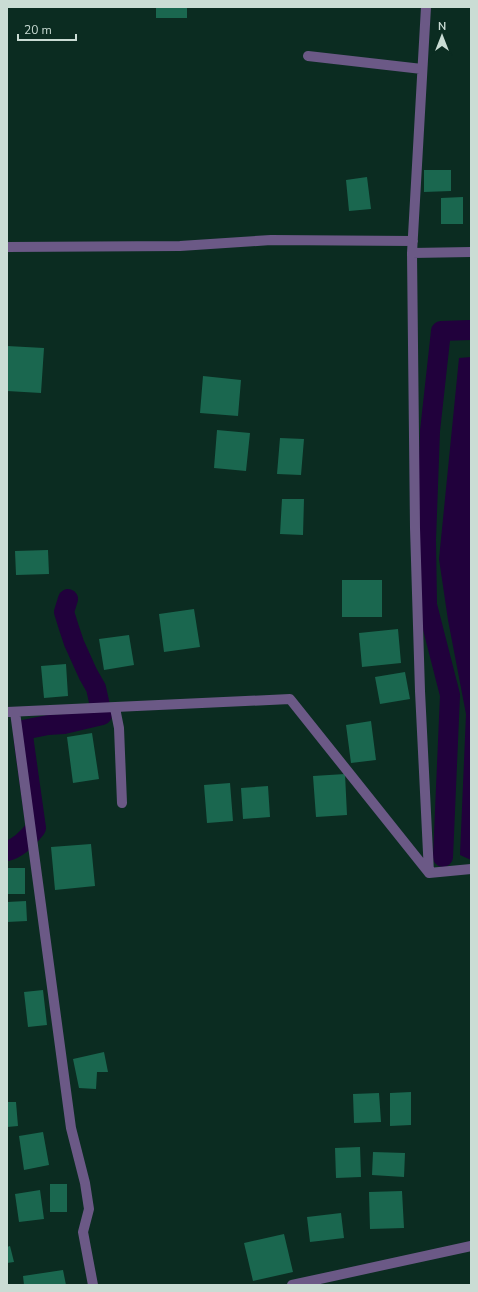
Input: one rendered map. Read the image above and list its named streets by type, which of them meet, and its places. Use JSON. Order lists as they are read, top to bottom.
{
  "scale_bar": "20 m",
  "north": "top"
}
